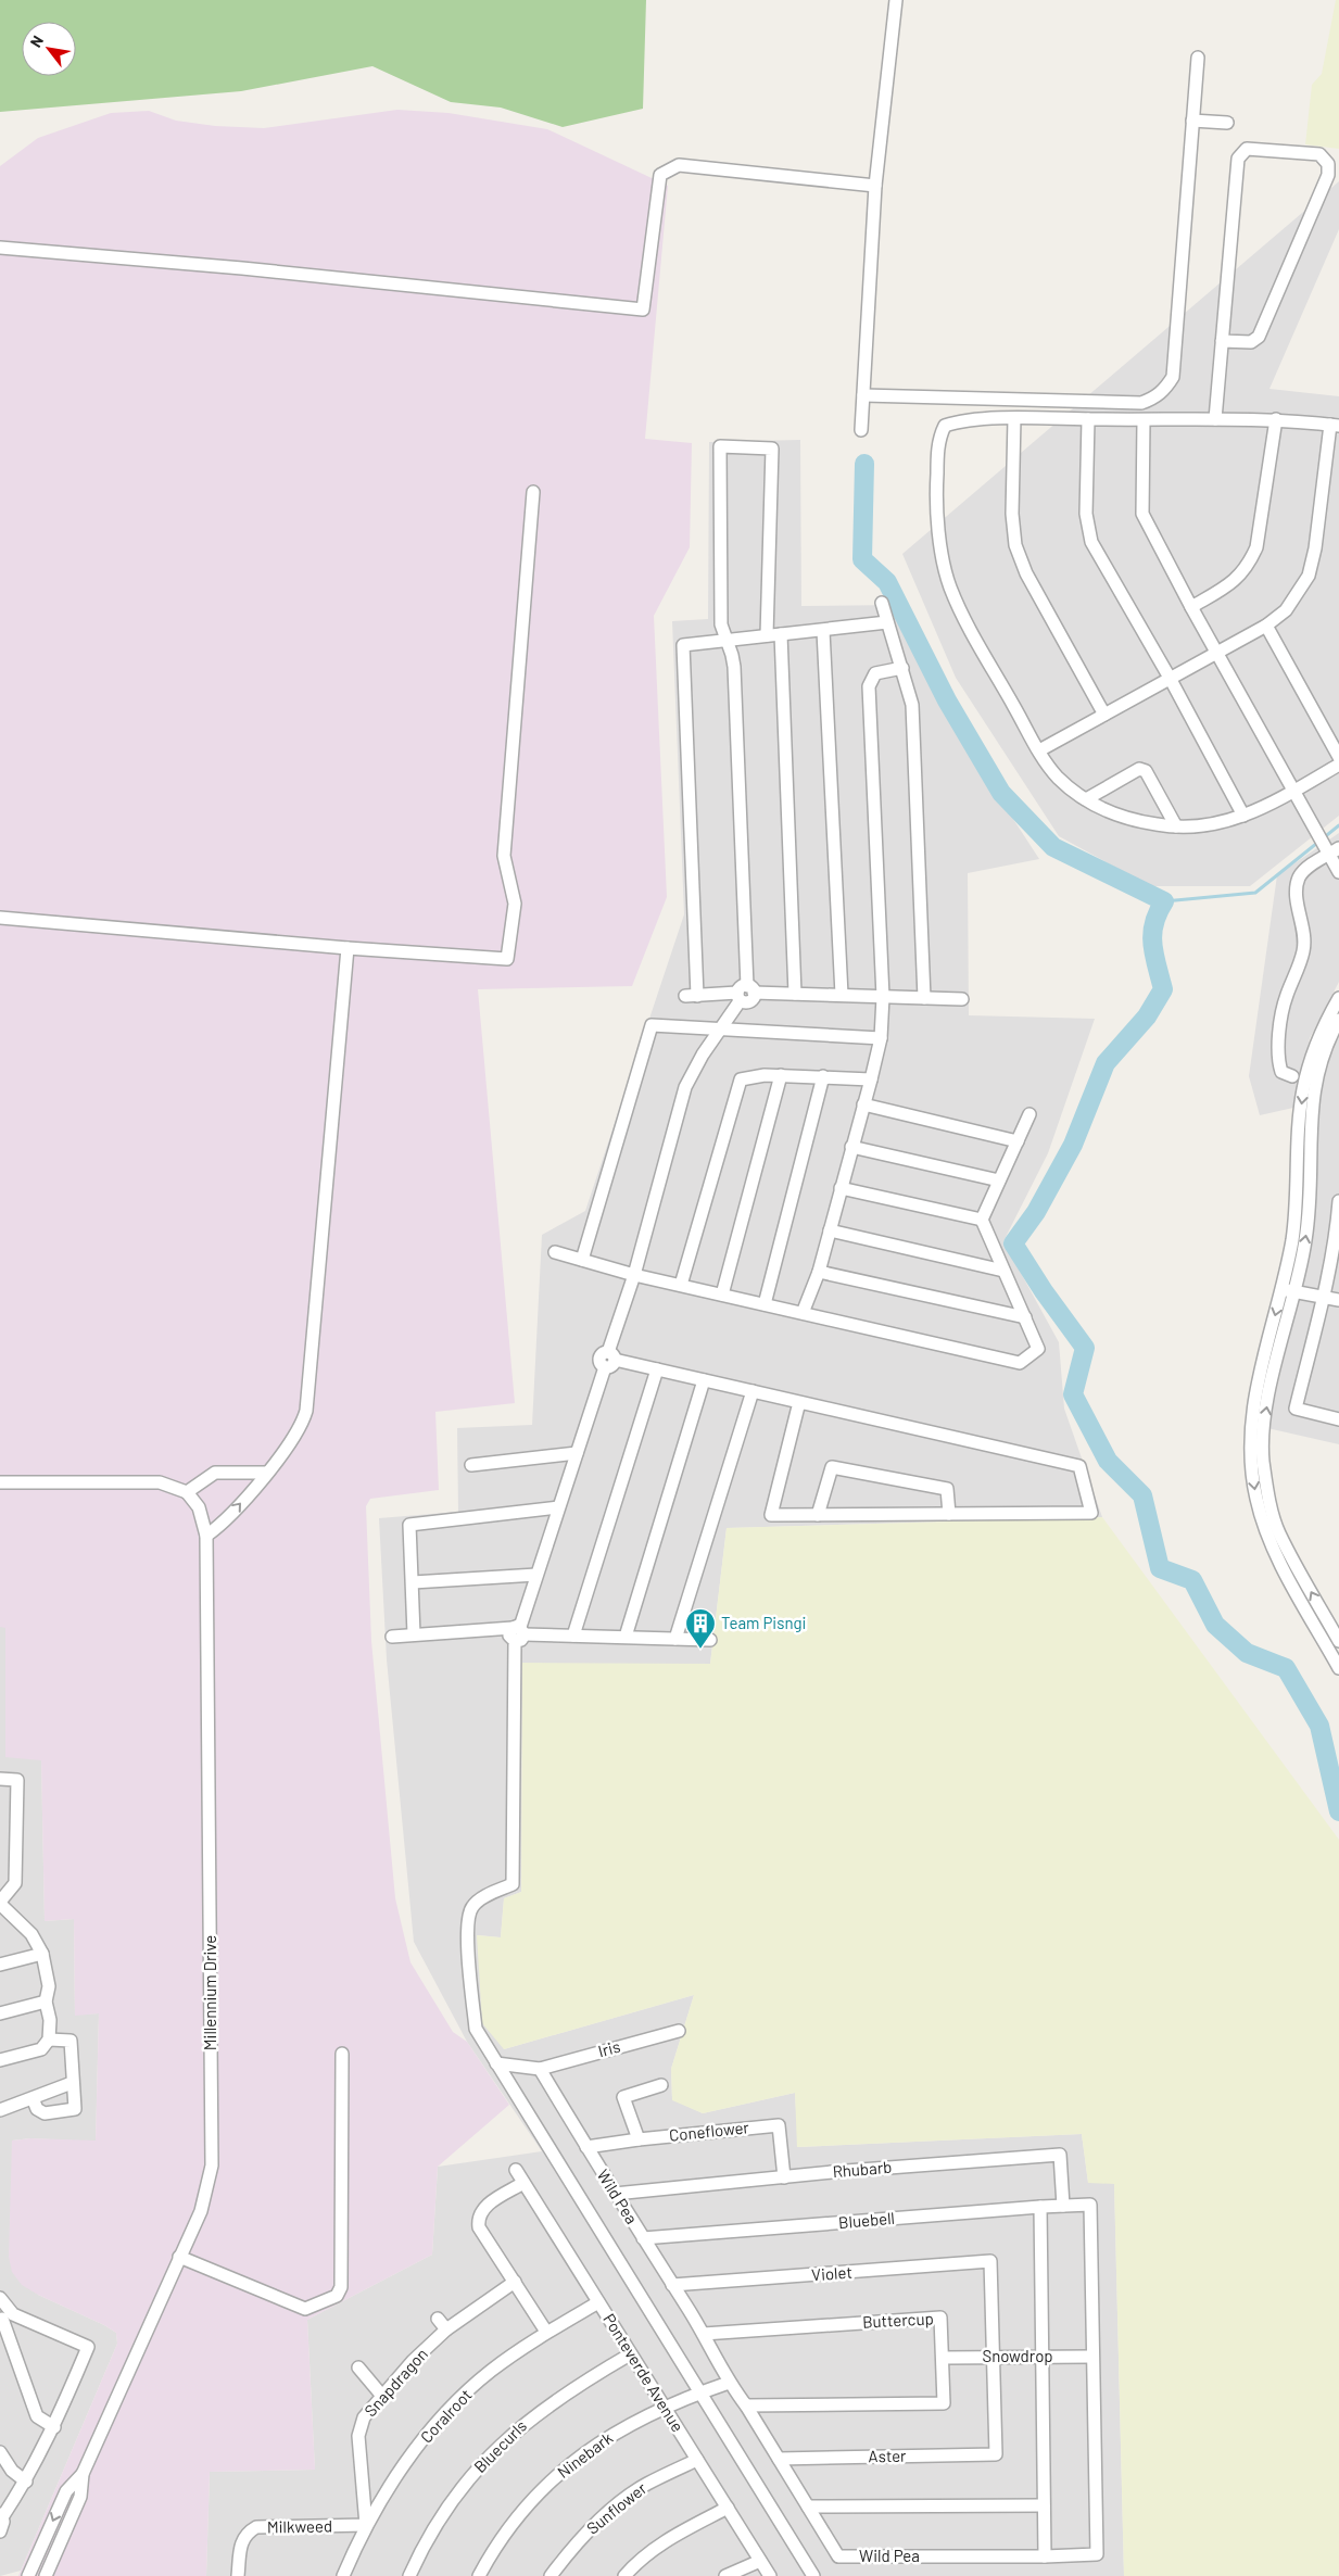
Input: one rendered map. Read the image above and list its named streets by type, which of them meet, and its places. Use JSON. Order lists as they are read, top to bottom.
{
  "streets": {
    "street": [
      "Millennium Drive",
      "Iris",
      "Coneflower",
      "Rhubarb",
      "Wild Pea",
      "Bluebell",
      "Violet",
      "Buttercup",
      "Snowdrop",
      "Ponteverde Avenue",
      "Snapdragon",
      "Coralroot",
      "Bluecurls",
      "Ninebark",
      "Aster",
      "Sunflower",
      "Milkweed"
    ]
  },
  "crossings": [
    ["Iris", "Wild Pea"],
    ["Coneflower", "Rhubarb"],
    ["Coneflower", "Wild Pea"],
    ["Rhubarb", "Wild Pea"],
    ["Rhubarb", "Bluebell"],
    ["Wild Pea", "Bluebell"],
    ["Wild Pea", "Violet"],
    ["Wild Pea", "Buttercup"],
    ["Wild Pea", "Snowdrop"],
    ["Wild Pea", "Ninebark"],
    ["Wild Pea", "Aster"],
    ["Violet", "Snowdrop"],
    ["Violet", "Aster"],
    ["Buttercup", "Snowdrop"],
    ["Snowdrop", "Aster"],
    ["Ponteverde Avenue", "Coralroot"],
    ["Ponteverde Avenue", "Bluecurls"],
    ["Ponteverde Avenue", "Ninebark"],
    ["Ponteverde Avenue", "Sunflower"],
    ["Snapdragon", "Coralroot"],
    ["Snapdragon", "Milkweed"],
    ["Coralroot", "Milkweed"]
  ],
  "places": {
    "building": ["Team Pisngi"]
  },
  "north": "top left"
}
